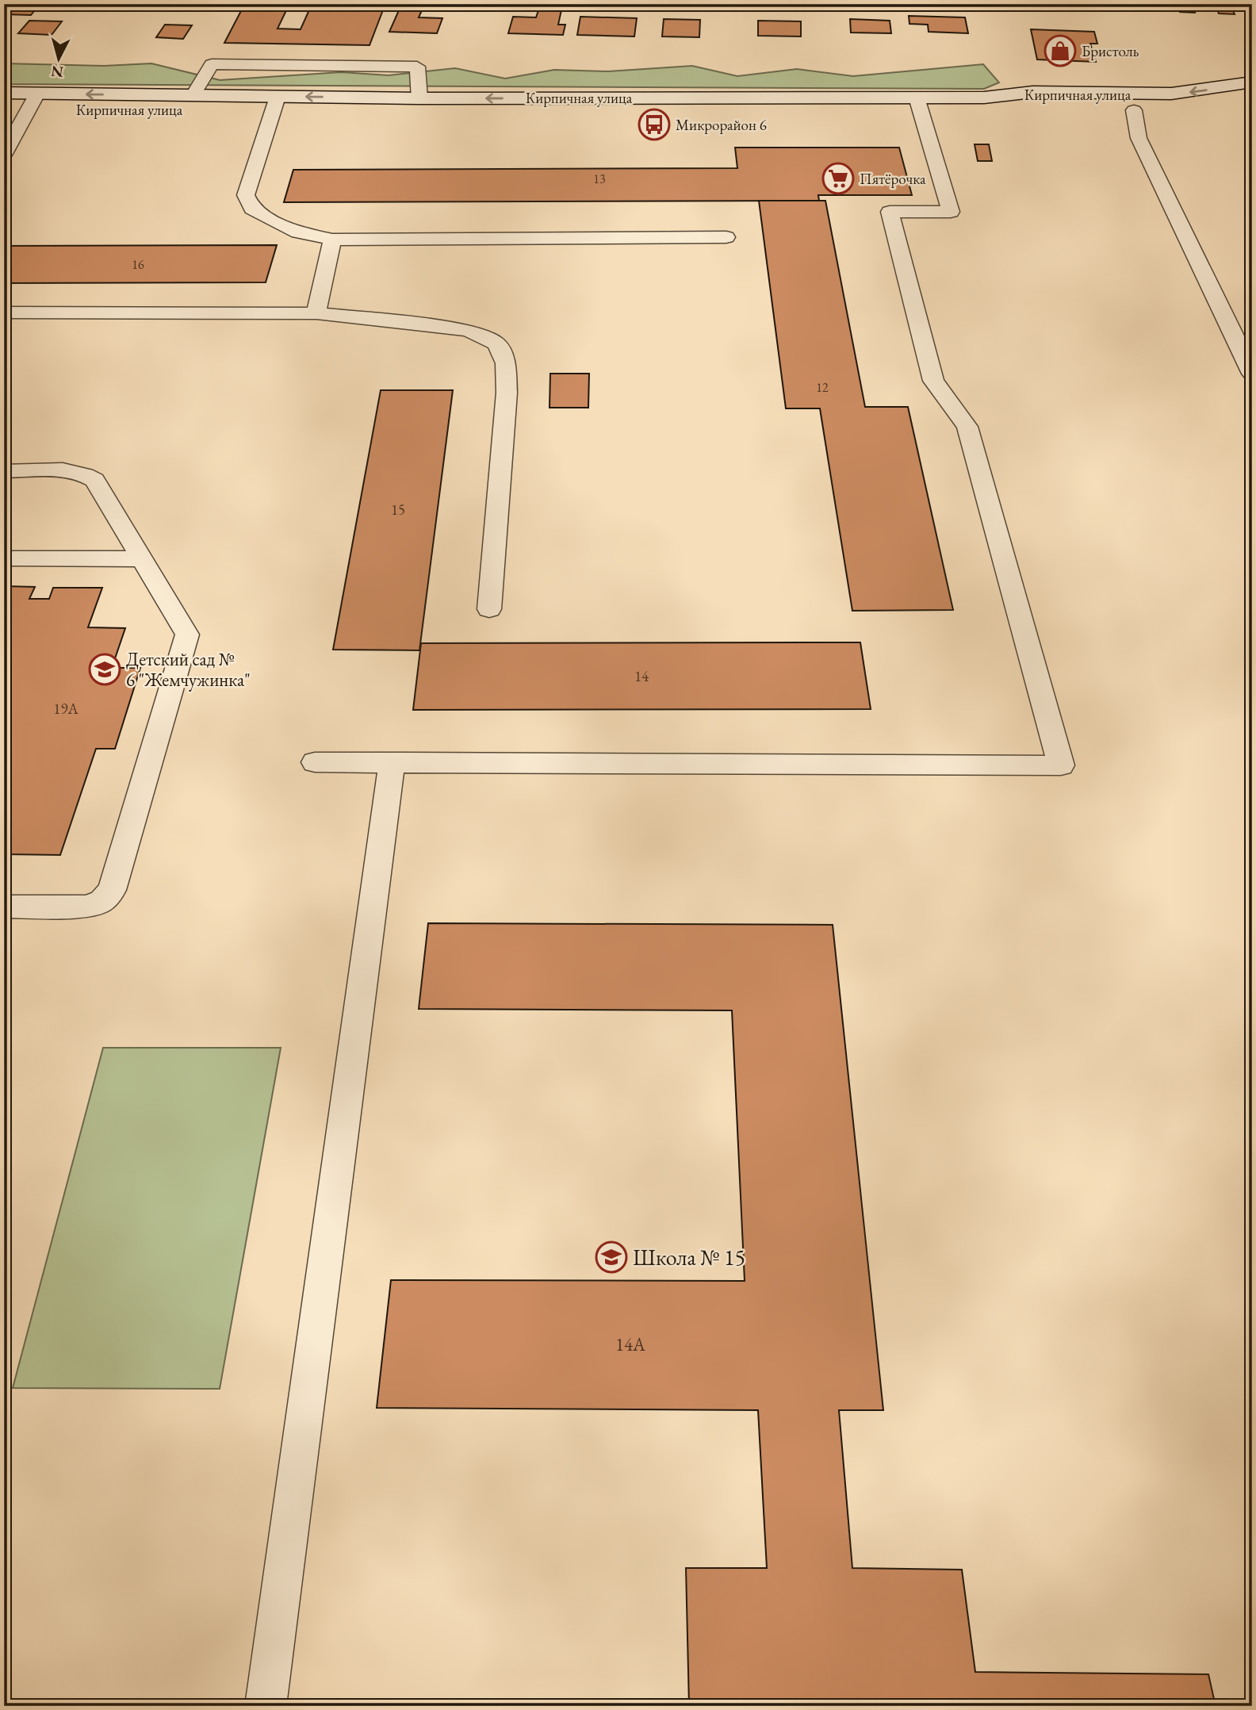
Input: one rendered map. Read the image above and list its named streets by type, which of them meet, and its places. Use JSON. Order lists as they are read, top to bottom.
{
  "streets": {
    "street": ["Кирпичная улица"]
  },
  "places": {
    "shop": ["Бристоль"],
    "bus stop": ["Микрорайон 6"],
    "supermarket": ["Пятёрочка"],
    "school or university": ["Детский сад № 6 \"Жемчужинка\"", "Школа № 15"]
  },
  "house_numbers": [
    "13",
    "16",
    "12",
    "15",
    "14",
    "19А",
    "14А"
  ],
  "north": "bottom"
}
